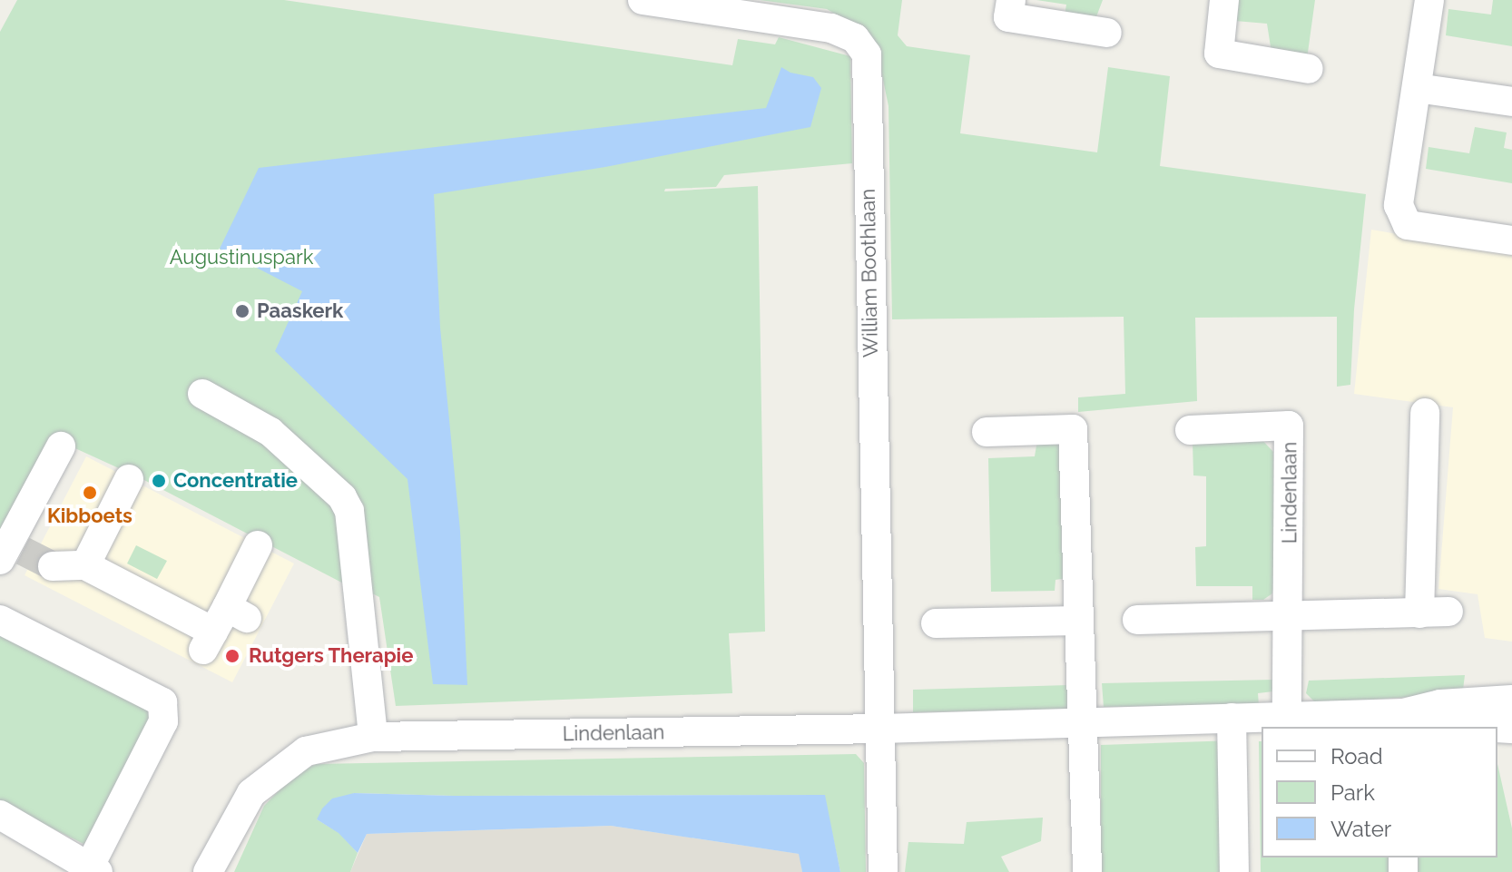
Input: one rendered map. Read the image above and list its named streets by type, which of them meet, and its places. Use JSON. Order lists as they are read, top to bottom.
{
  "streets": {
    "street": ["William Boothlaan", "Lindenlaan"]
  },
  "crossings": [
    ["William Boothlaan", "Lindenlaan"]
  ],
  "parks": ["Augustinuspark"],
  "places": [
    "Paaskerk",
    "Concentratie",
    "Kibboets",
    "Rutgers Therapie"
  ],
  "legend": ["Road", "Park", "Water"]
}
